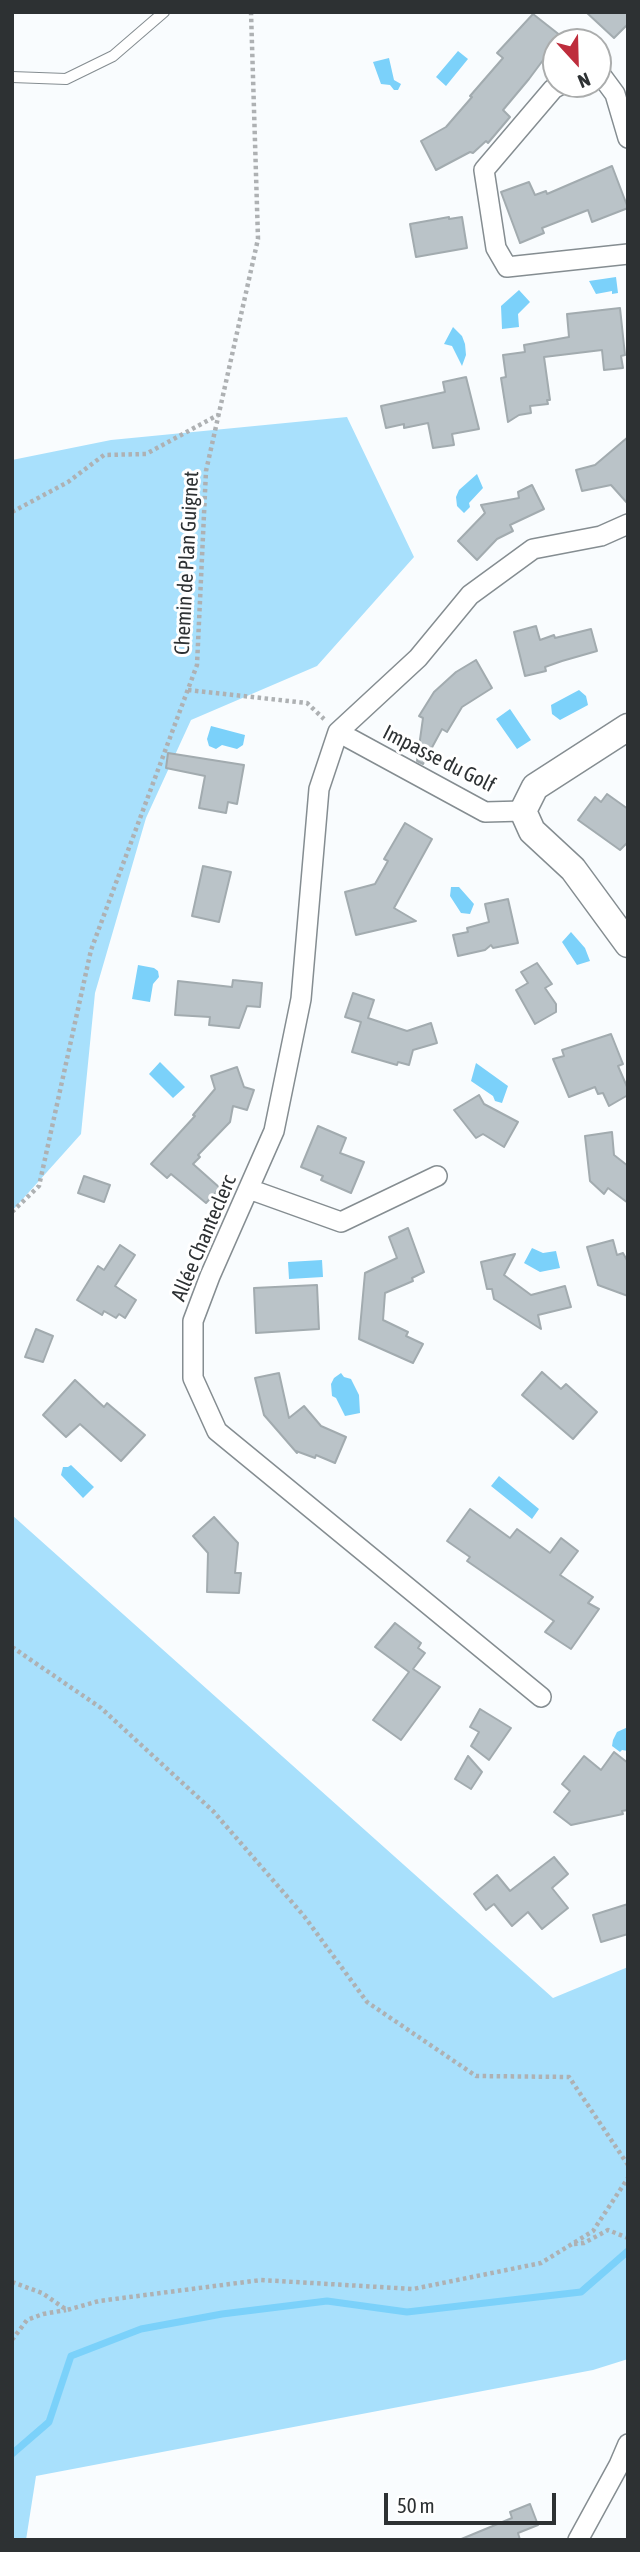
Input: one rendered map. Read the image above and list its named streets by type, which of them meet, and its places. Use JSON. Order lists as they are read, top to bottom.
{
  "streets": {
    "street": ["Impasse du Golf", "Allée Chanteclerc"],
    "path": ["Chemin de Plan Guignet"]
  },
  "crossings": [
    ["Impasse du Golf", "Allée Chanteclerc"]
  ],
  "scale_bar": "50 m",
  "north": "bottom"
}
